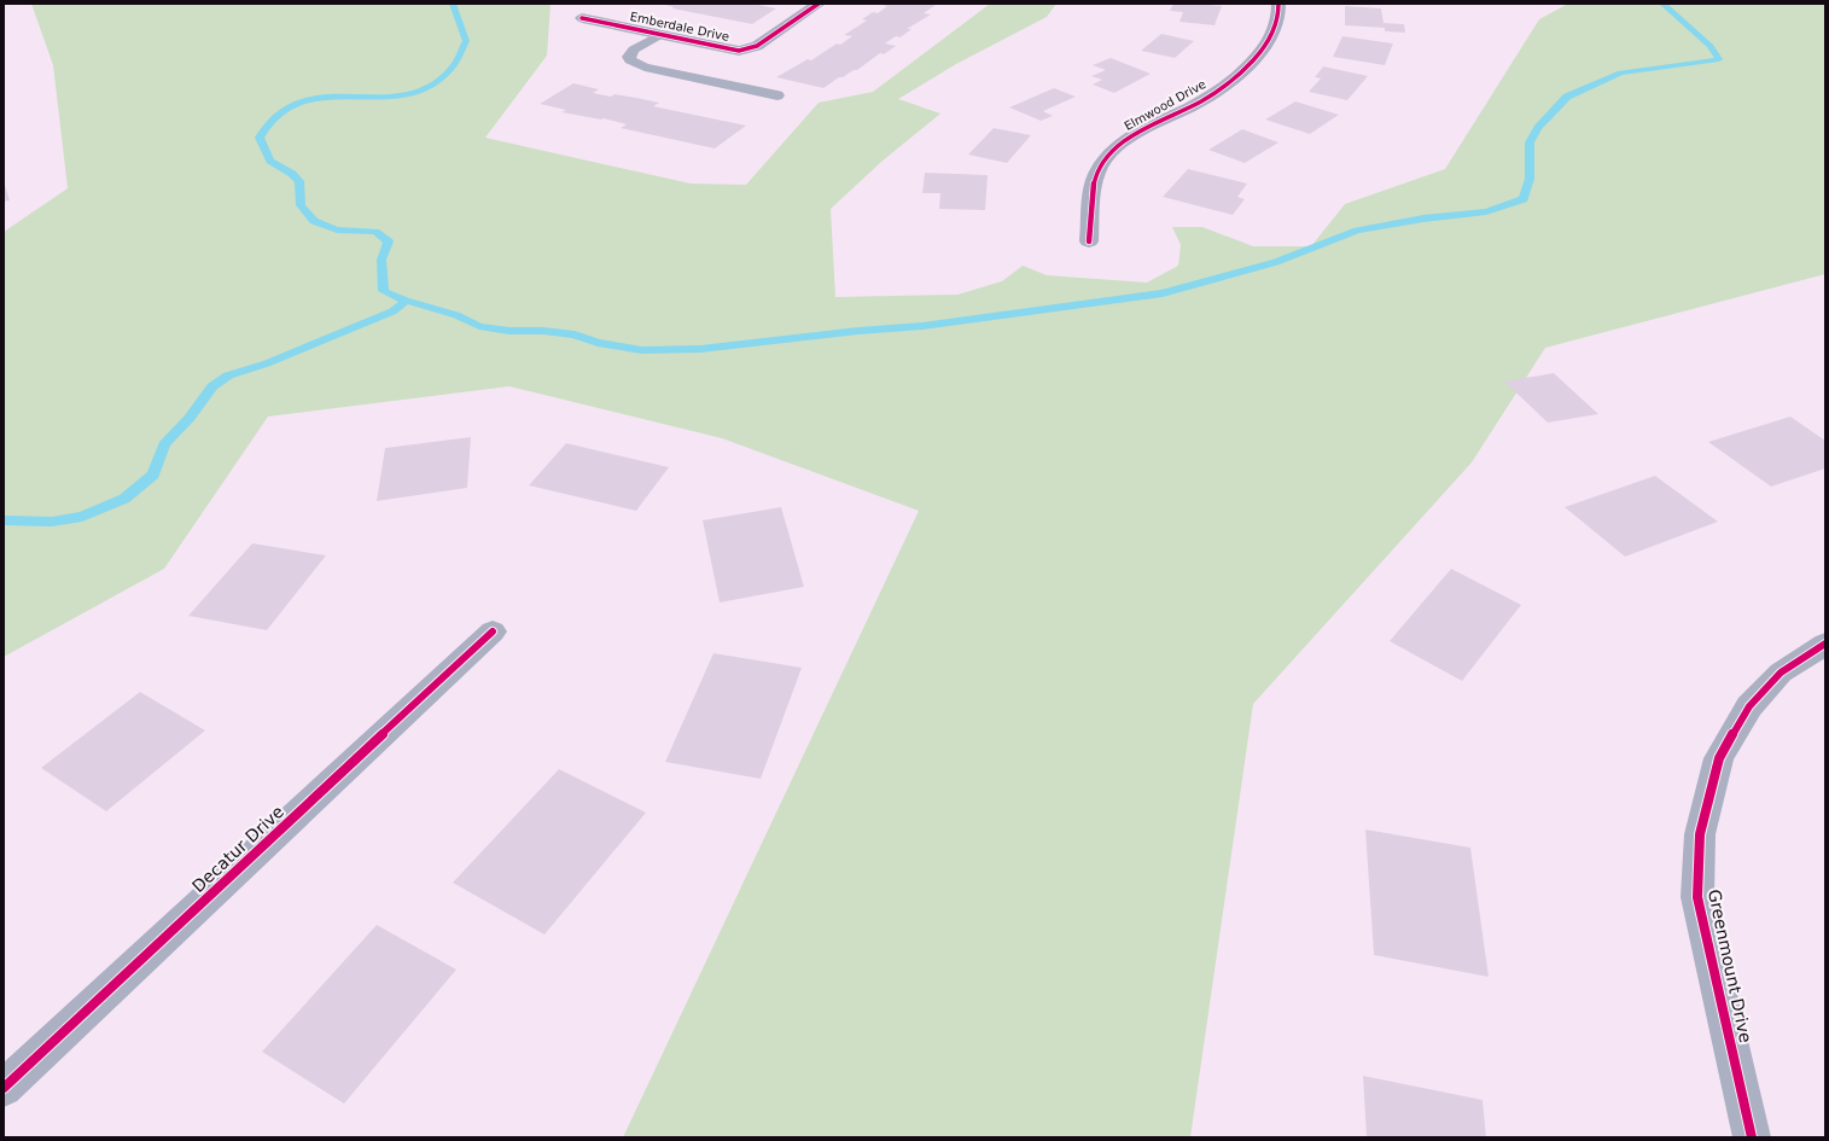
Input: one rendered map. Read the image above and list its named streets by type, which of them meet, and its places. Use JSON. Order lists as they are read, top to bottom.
{
  "streets": {
    "street": [
      "Emberdale Drive",
      "Elmwood Drive",
      "Decatur Drive",
      "Greenmount Drive"
    ]
  }
}
